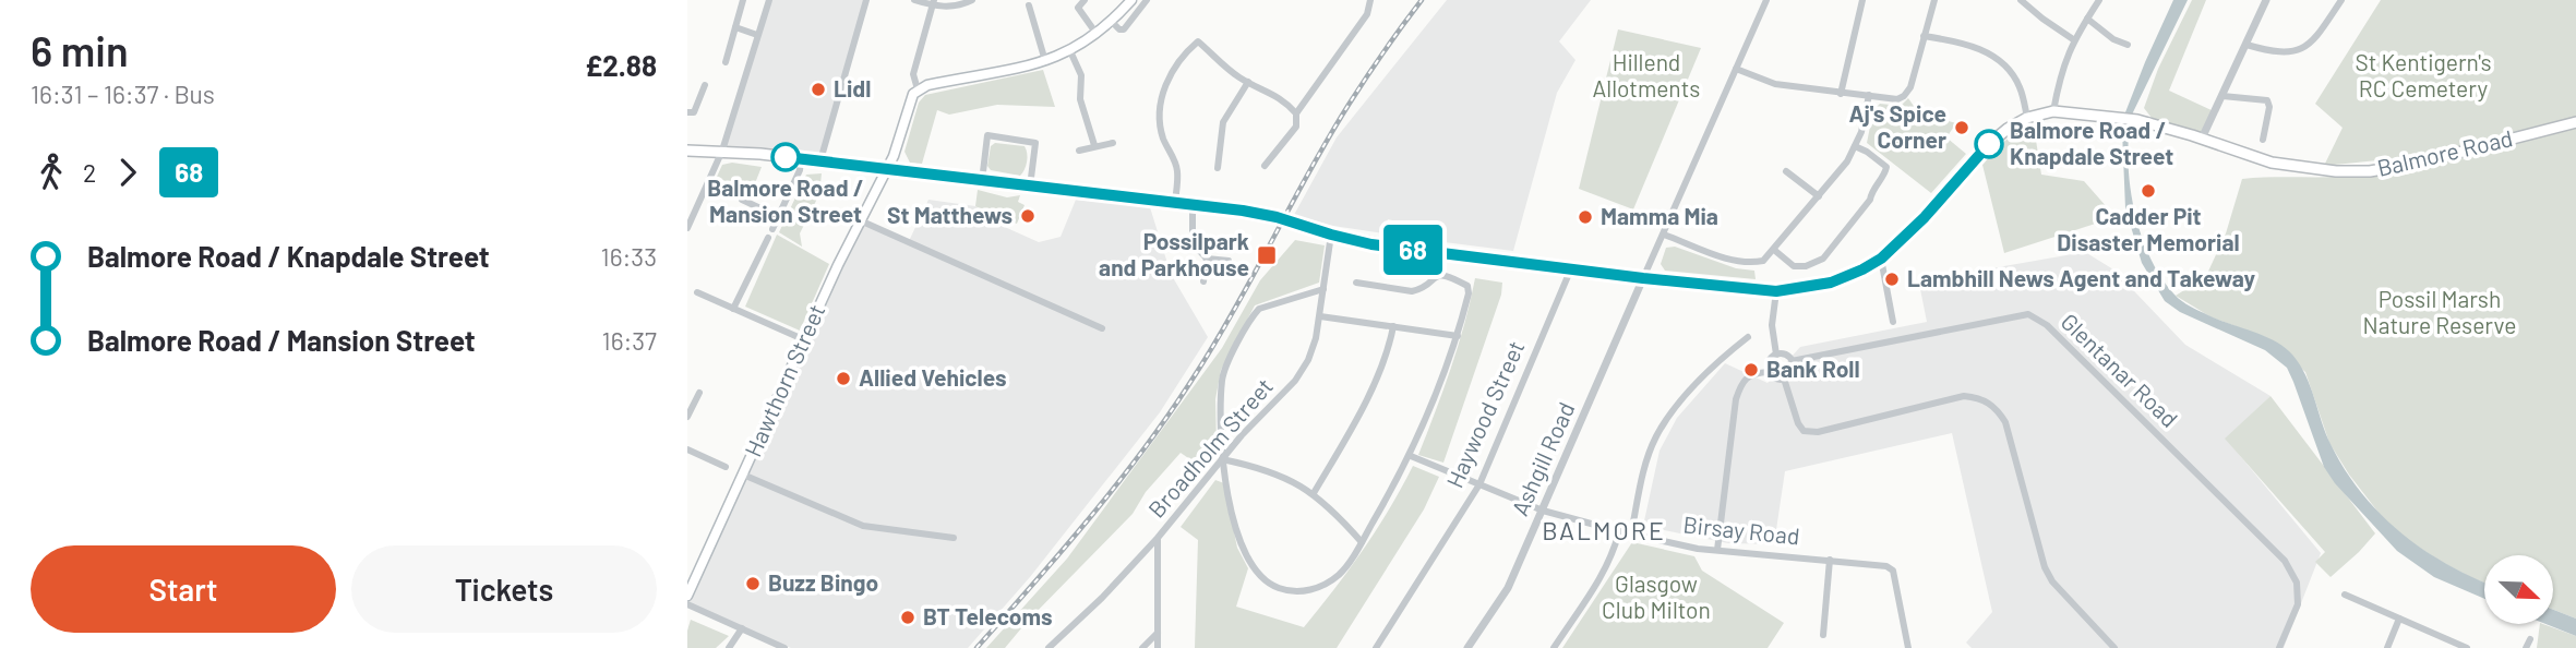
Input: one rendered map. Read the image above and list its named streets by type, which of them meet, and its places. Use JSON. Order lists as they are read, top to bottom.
{
  "streets": {
    "main road": ["Balmore Road", "Hawthorn Street"],
    "street": [
      "Glentanar Road",
      "Haywood Street",
      "Broadholm Street",
      "Ashgill Road",
      "Birsay Road"
    ]
  },
  "crossings": [
    ["Haywood Street", "Birsay Road"],
    ["Ashgill Road", "Birsay Road"]
  ],
  "districts": ["BALMORE"],
  "parks": [
    "Hillend Allotments",
    "St Kentigern's RC Cemetery",
    "Possil Marsh Nature Reserve",
    "Glasgow Club Milton"
  ],
  "places": {
    "other": [
      "Lidl",
      "Aj's Spice Corner",
      "Balmore Road / Knapdale Street",
      "Balmore Road / Mansion Street",
      "Cadder Pit Disaster Memorial",
      "St Matthews",
      "Mamma Mia",
      "Lambhill News Agent and Takeway",
      "Bank Roll",
      "Allied Vehicles",
      "Buzz Bingo",
      "BT Telecoms"
    ],
    "transit": ["Possilpark and Parkhouse"]
  },
  "lines": ["bus line 68"],
  "north": "bottom right",
  "page": {
    "heading": ["6 min", "16:31 – 16:37 · Bus", "£2.88"],
    "on_map": "68",
    "legs": ["2", "68"],
    "list": [
      {
        "name": "Balmore Road / Knapdale Street",
        "value": "16:33"
      },
      {
        "name": "Balmore Road / Mansion Street",
        "value": "16:37"
      }
    ],
    "buttons": ["Start", "Tickets"]
  }
}
